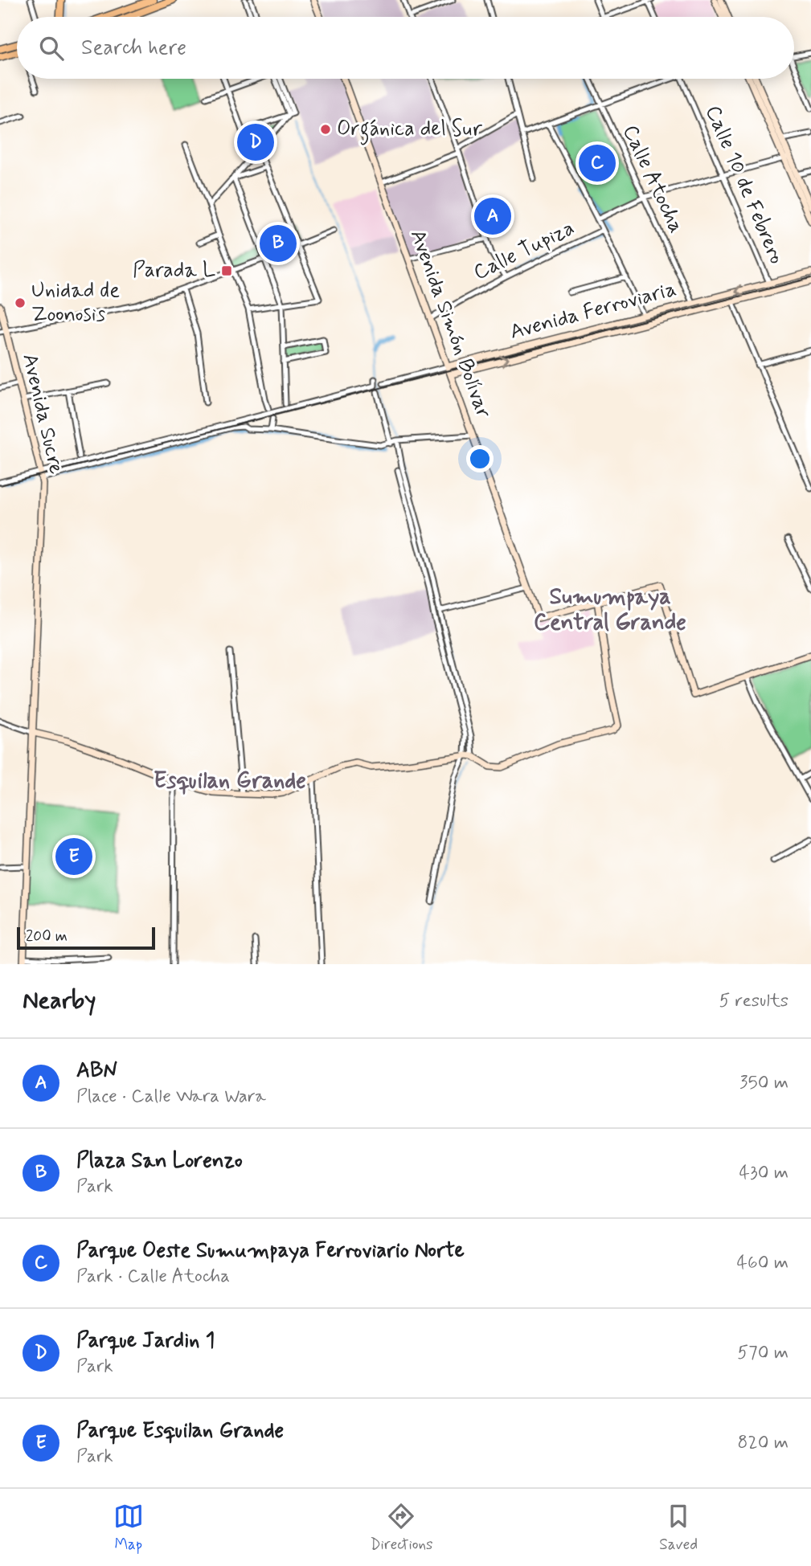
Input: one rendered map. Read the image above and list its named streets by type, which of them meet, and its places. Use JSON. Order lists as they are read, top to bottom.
{
  "streets": {
    "street": [
      "Calle Atocha",
      "Calle 10 de Febrero",
      "Calle Tupiza",
      "Avenida Ferroviaria",
      "Avenida Simón Bolívar",
      "Avenida Sucre"
    ]
  },
  "crossings": [
    ["Calle Atocha", "Calle Tupiza"],
    ["Calle Atocha", "Avenida Ferroviaria"],
    ["Calle 10 de Febrero", "Calle Tupiza"],
    ["Calle 10 de Febrero", "Avenida Ferroviaria"],
    ["Calle Tupiza", "Avenida Simón Bolívar"],
    ["Avenida Ferroviaria", "Avenida Simón Bolívar"]
  ],
  "districts": ["Sumumpaya Central Grande", "Esquilan Grande"],
  "places": {
    "other": ["Orgánica del Sur", "Unidad de Zoonosis"],
    "transit": ["Parada L"]
  },
  "scale_bar": "200 m",
  "page": {
    "search": "Search here",
    "pins": [
      "D",
      "C",
      "A",
      "B",
      "E"
    ],
    "scale": "200 m",
    "heading": ["Nearby", "5 results"],
    "list": [
      {
        "mark": "A",
        "name": "ABN",
        "note": "Place · Calle Wara Wara",
        "value": "350 m"
      },
      {
        "mark": "B",
        "name": "Plaza San Lorenzo",
        "note": "Park",
        "value": "430 m"
      },
      {
        "mark": "C",
        "name": "Parque Oeste Sumumpaya Ferroviario Norte",
        "note": "Park · Calle Atocha",
        "value": "460 m"
      },
      {
        "mark": "D",
        "name": "Parque Jardin 1",
        "note": "Park",
        "value": "570 m"
      },
      {
        "mark": "E",
        "name": "Parque Esquilan Grande",
        "note": "Park",
        "value": "820 m"
      }
    ],
    "nav": ["Map", "Directions", "Saved"]
  }
}
